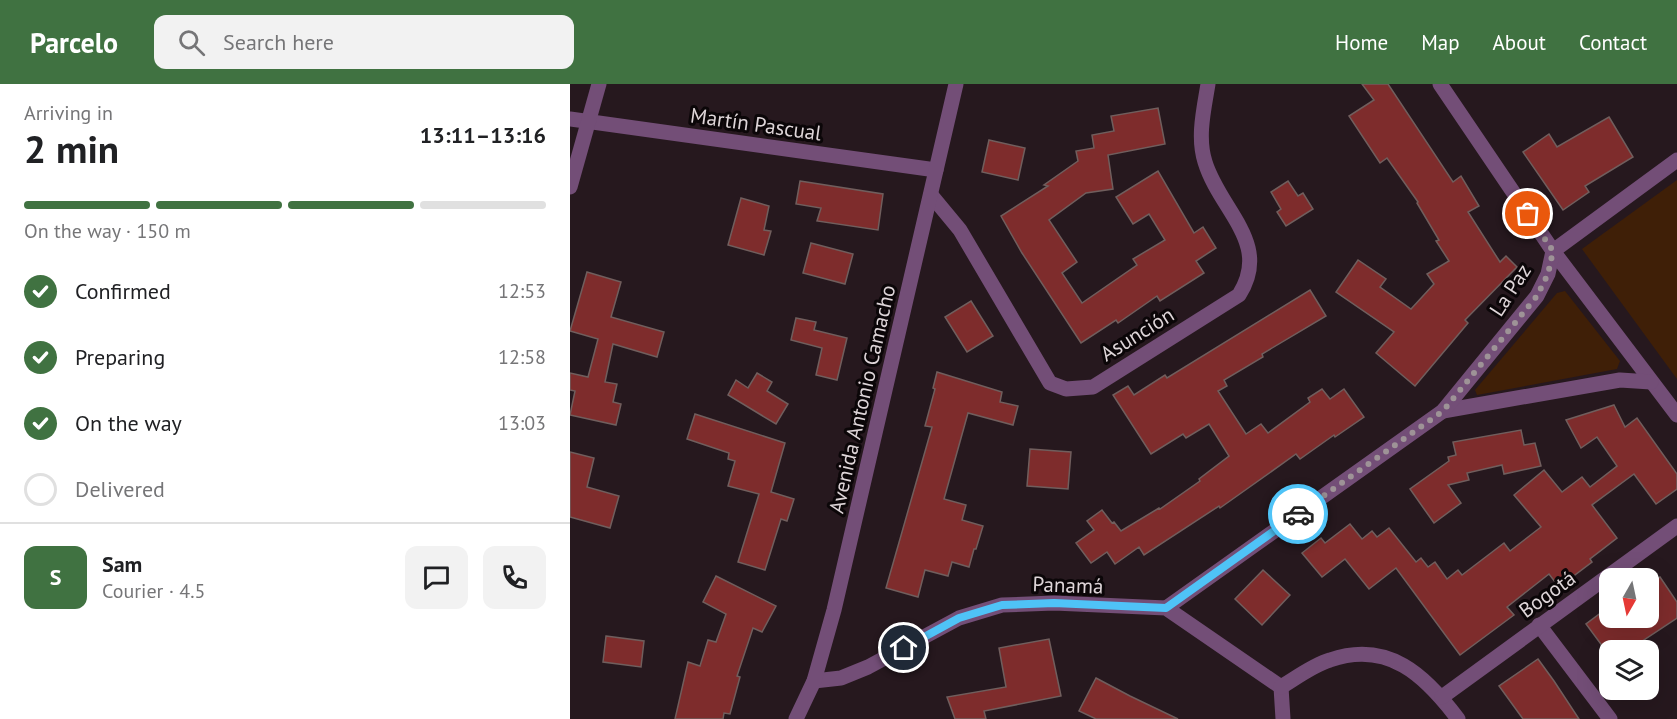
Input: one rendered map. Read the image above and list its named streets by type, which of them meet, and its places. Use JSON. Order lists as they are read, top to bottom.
{
  "streets": {
    "street": [
      "Martín Pascual",
      "La Paz",
      "Asunción",
      "Avenida Antonio Camacho",
      "Panamá",
      "Bogotá"
    ]
  },
  "crossings": [
    ["Martín Pascual", "Avenida Antonio Camacho"],
    ["La Paz", "Panamá"],
    ["Asunción", "Avenida Antonio Camacho"],
    ["Avenida Antonio Camacho", "Panamá"]
  ],
  "north": "bottom",
  "page": {
    "header": "Parcelo",
    "search": "Search here",
    "nav": [
      "Home",
      "Map",
      "About",
      "Contact"
    ],
    "heading": ["2 min", "Arriving in", "13:11–13:16"],
    "panel": ["Sam", "Courier · 4.5"],
    "bar": "On the way · 150 m",
    "list": [
      ["Confirmed", "12:53"],
      ["Preparing", "12:58"],
      ["On the way", "13:03"],
      "Delivered"
    ],
    "round": "S"
  }
}
